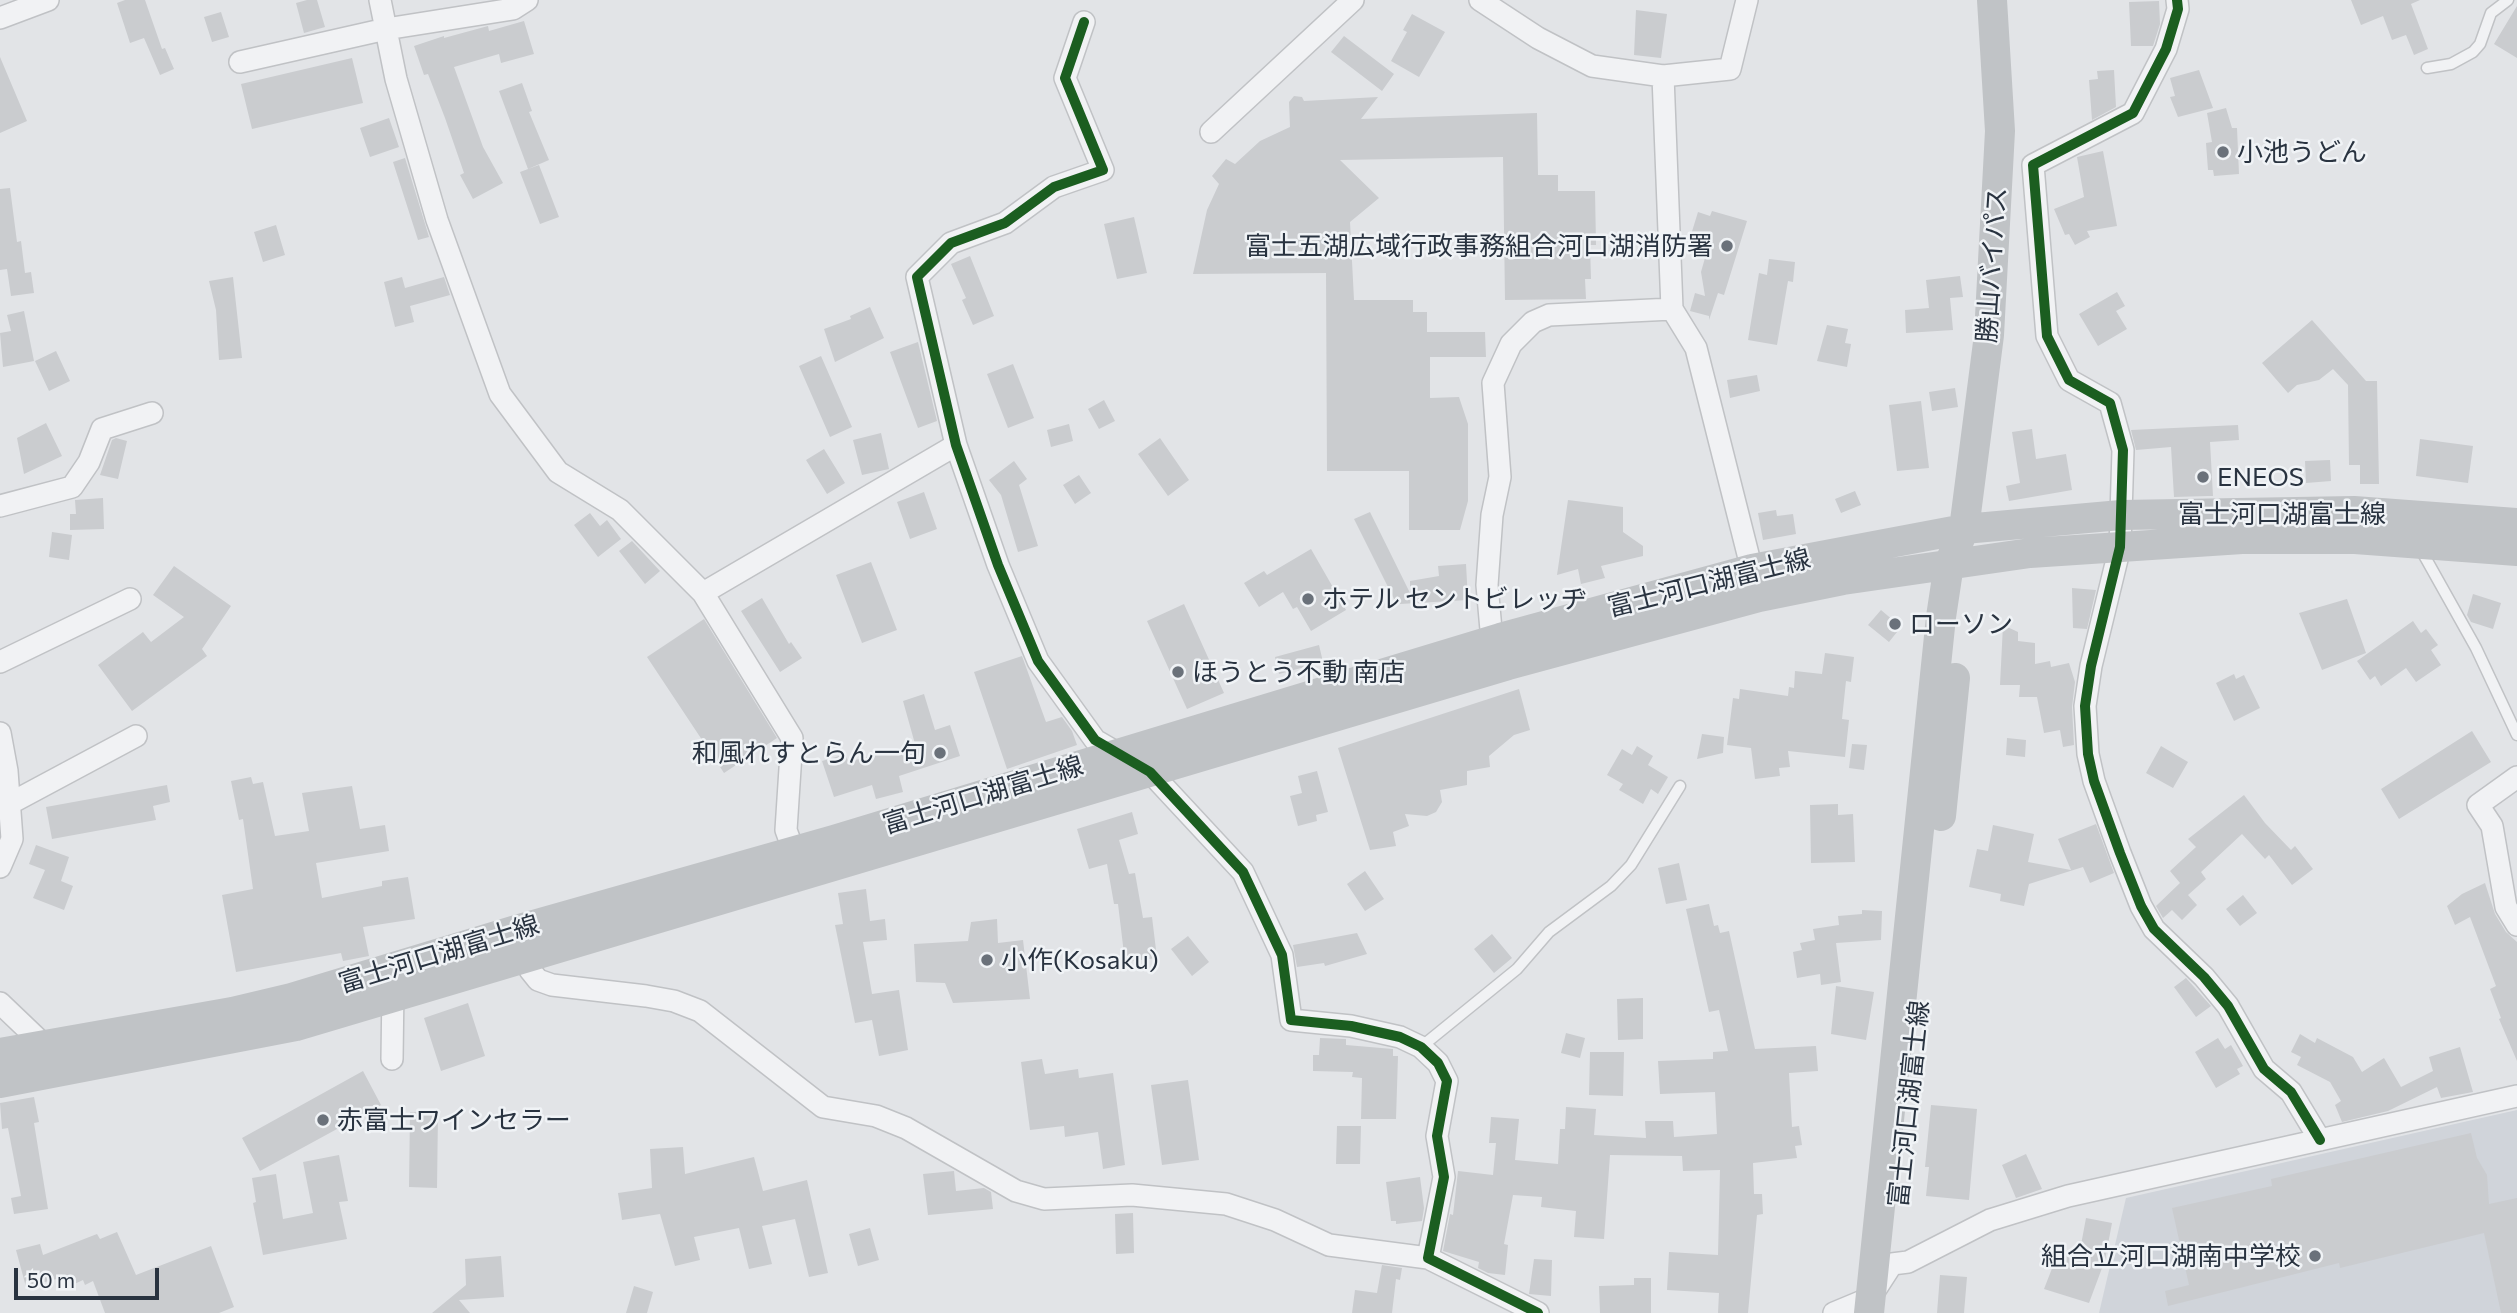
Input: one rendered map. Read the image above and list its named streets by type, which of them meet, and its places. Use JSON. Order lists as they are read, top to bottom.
{
  "streets": {
    "main road": ["勝山バイパス", "富士河口湖富士線"]
  },
  "crossings": [
    ["勝山バイパス", "富士河口湖富士線"]
  ],
  "places": [
    "小池うどん",
    "富士五湖広域行政事務組合河口湖消防署",
    "ENEOS",
    "ホテル セントビレッヂ",
    "ローソン",
    "ほうとう不動 南店",
    "和風れすとらん一句",
    "小作(Kosaku)",
    "赤富士ワインセラー",
    "組合立河口湖南中学校"
  ],
  "scale_bar": "50 m"
}
